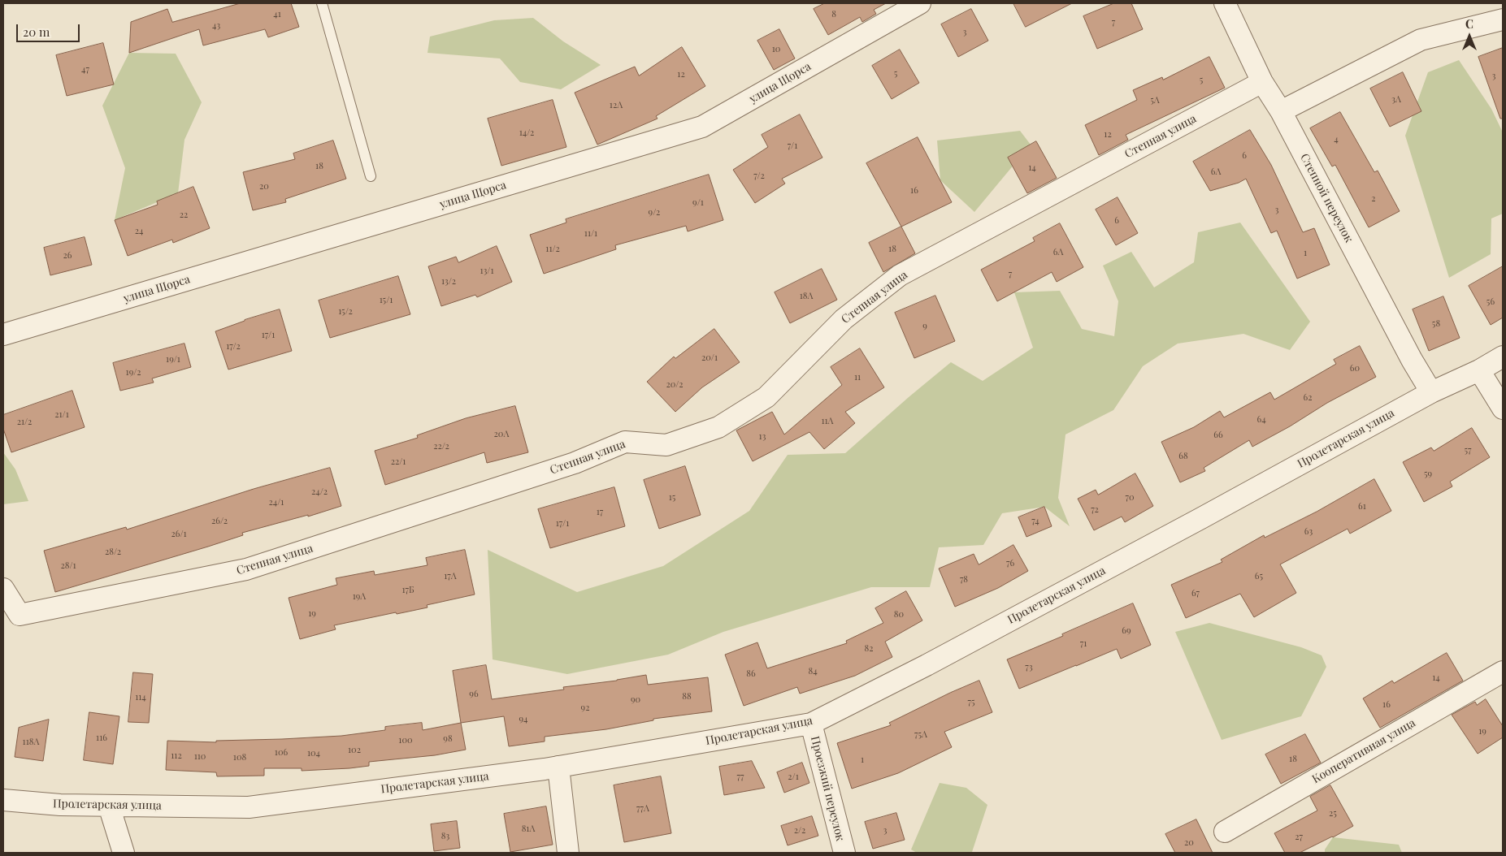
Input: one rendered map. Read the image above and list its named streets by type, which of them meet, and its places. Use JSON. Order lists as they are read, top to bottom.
{
  "streets": {
    "street": [
      "улица Щорса",
      "Степная улица",
      "Степной переулок",
      "Пролетарская улица",
      "Кооперативная улица",
      "Проезжий переулок"
    ]
  },
  "crossings": [
    ["Степная улица", "Степной переулок"],
    ["Степной переулок", "Пролетарская улица"],
    ["Пролетарская улица", "Проезжий переулок"]
  ],
  "house_numbers": [
    "41",
    "8",
    "7",
    "43",
    "3",
    "10",
    "47",
    "5",
    "12",
    "3",
    "5",
    "3А",
    "5А",
    "12А",
    "14/2",
    "12",
    "4",
    "7/1",
    "6",
    "18",
    "14",
    "6А",
    "7/2",
    "20",
    "16",
    "2",
    "9/1",
    "3",
    "9/2",
    "22",
    "6",
    "24",
    "11/1",
    "11/2",
    "18",
    "6А",
    "1",
    "26",
    "13/1",
    "7",
    "13/2",
    "18А",
    "15/1",
    "56",
    "15/2",
    "58",
    "9",
    "17/1",
    "17/2",
    "20/1",
    "19/1",
    "60",
    "19/2",
    "11",
    "20/2",
    "62",
    "21/1",
    "64",
    "11А",
    "21/2",
    "20А",
    "66",
    "13",
    "22/2",
    "57",
    "68",
    "22/1",
    "59",
    "24/2",
    "15",
    "70",
    "24/1",
    "61",
    "72",
    "17",
    "26/2",
    "74",
    "17/1",
    "63",
    "26/1",
    "28/2",
    "76",
    "28/1",
    "17А",
    "65",
    "78",
    "17Б",
    "67",
    "19А",
    "19",
    "80",
    "69",
    "71",
    "82",
    "73",
    "84",
    "86",
    "14",
    "96",
    "88",
    "114",
    "90",
    "75",
    "16",
    "92",
    "94",
    "19",
    "75А",
    "116",
    "98",
    "100",
    "118А",
    "102",
    "106",
    "104",
    "112",
    "110",
    "108",
    "18",
    "1",
    "77",
    "2/1",
    "77А",
    "25",
    "81А",
    "2/2",
    "3",
    "83",
    "27",
    "20"
  ],
  "scale_bar": "20 m",
  "north": "top"
}
